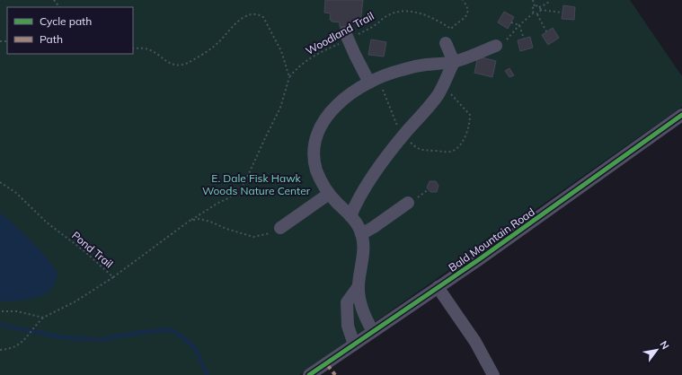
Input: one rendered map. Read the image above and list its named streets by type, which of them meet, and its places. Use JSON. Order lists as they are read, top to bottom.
{
  "streets": {
    "street": ["Bald Mountain Road"],
    "path": ["Woodland Trail", "Pond Trail"]
  },
  "parks": ["E. Dale Fisk Hawk Woods Nature Center"],
  "legend": ["Cycle path", "Path"],
  "north": "top right"
}
